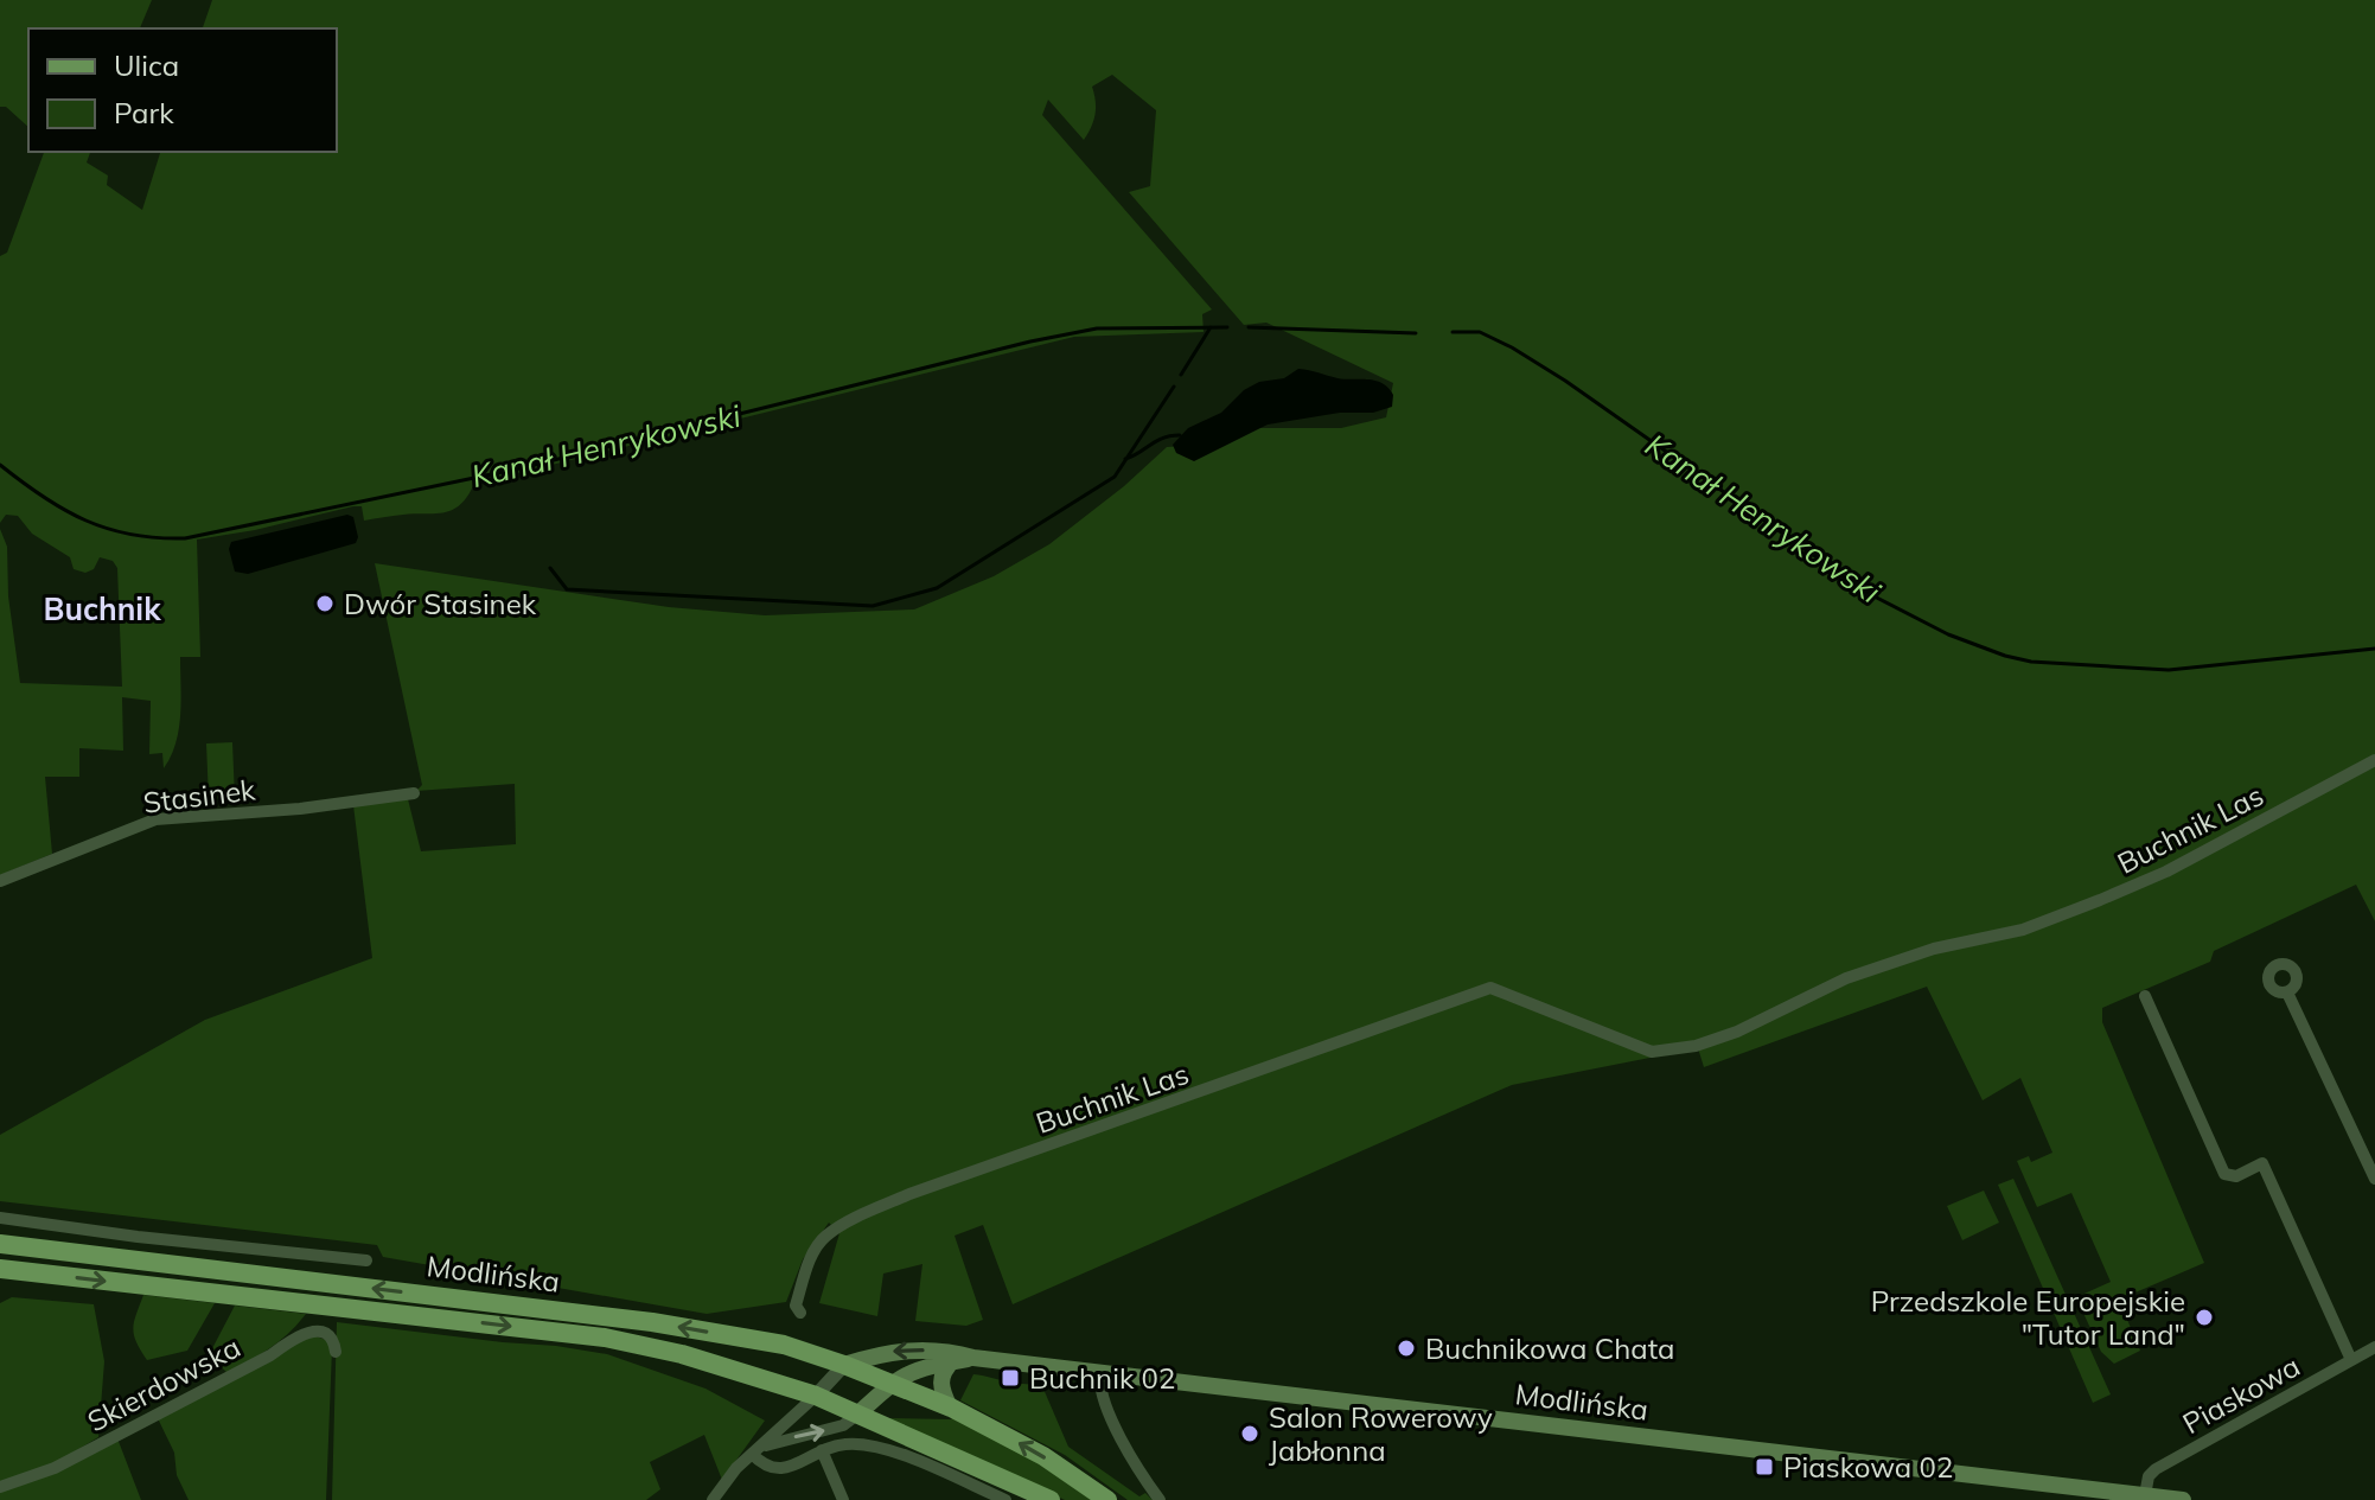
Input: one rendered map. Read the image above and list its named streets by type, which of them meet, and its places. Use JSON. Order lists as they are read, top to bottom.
{
  "streets": {
    "main road": ["Modlińska"],
    "street": [
      "Stasinek",
      "Buchnik Las",
      "Skierdowska",
      "Piaskowa"
    ]
  },
  "crossings": [
    ["Modlińska", "Piaskowa"]
  ],
  "districts": ["Buchnik"],
  "water": ["Kanał Henrykowski"],
  "places": {
    "other": [
      "Dwór Stasinek",
      "Przedszkole Europejskie \"Tutor Land\"",
      "Buchnikowa Chata",
      "Salon Rowerowy Jabłonna"
    ],
    "transit": ["Buchnik 02", "Piaskowa 02"]
  },
  "legend": ["Ulica", "Park"]
}
